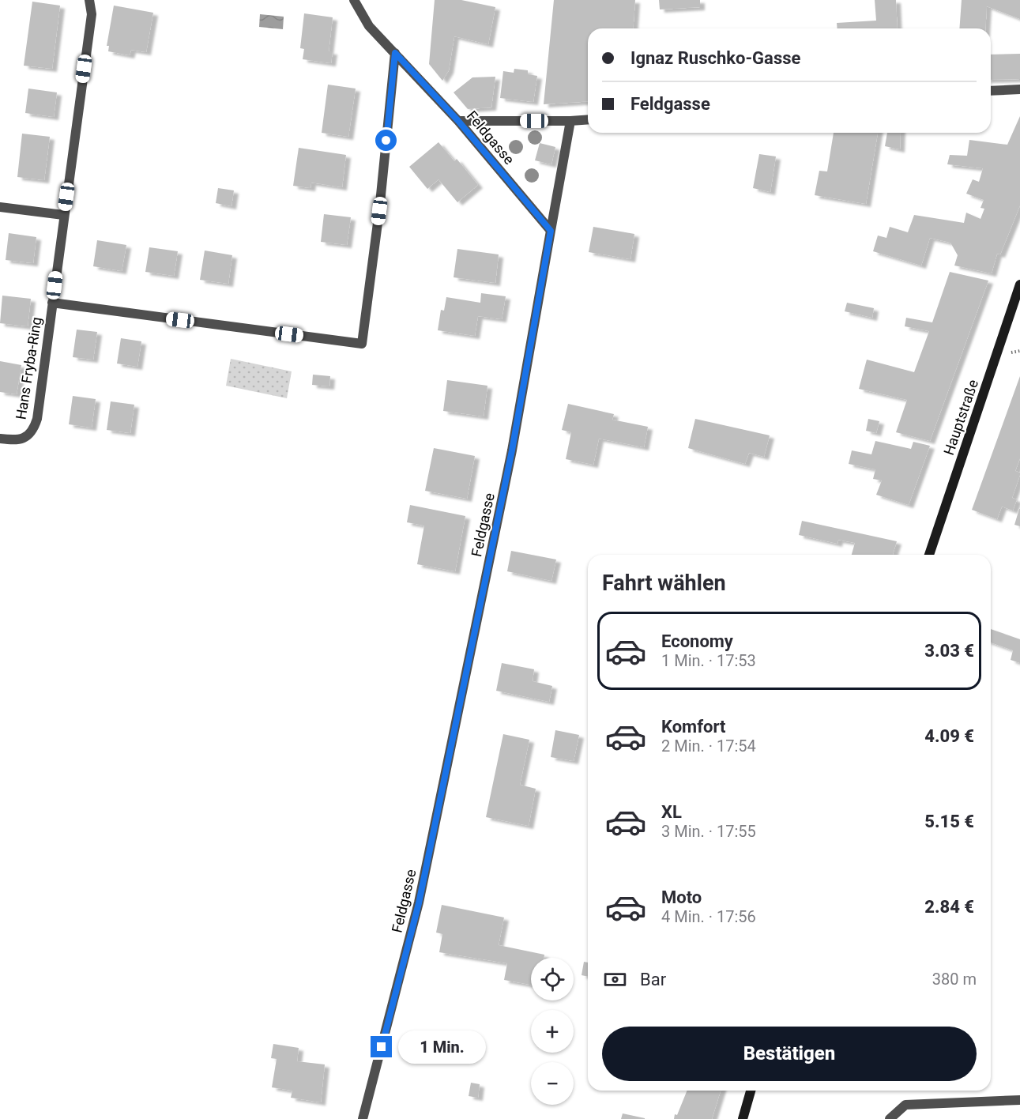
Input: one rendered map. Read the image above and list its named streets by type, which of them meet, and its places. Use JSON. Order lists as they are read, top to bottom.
{
  "streets": {
    "main road": ["Hauptstraße"],
    "street": ["Feldgasse", "Hans Fryba-Ring"]
  },
  "crossings": [
    ["Feldgasse", "Hans Fryba-Ring"]
  ],
  "page": {
    "banner": ["Ignaz Ruschko-Gasse", "Feldgasse"],
    "heading": "Fahrt wählen",
    "list": [
      {
        "name": "Economy",
        "note": "1 Min. · 17:53",
        "value": "3.03 €"
      },
      {
        "name": "Komfort",
        "note": "2 Min. · 17:54",
        "value": "4.09 €"
      },
      {
        "name": "XL",
        "note": "3 Min. · 17:55",
        "value": "5.15 €"
      },
      {
        "name": "Moto",
        "note": "4 Min. · 17:56",
        "value": "2.84 €"
      }
    ],
    "pay": ["Bar", "380 m"],
    "map_buttons": ["+", "−"],
    "buttons": "Bestätigen",
    "bubble": "1 Min."
  }
}
